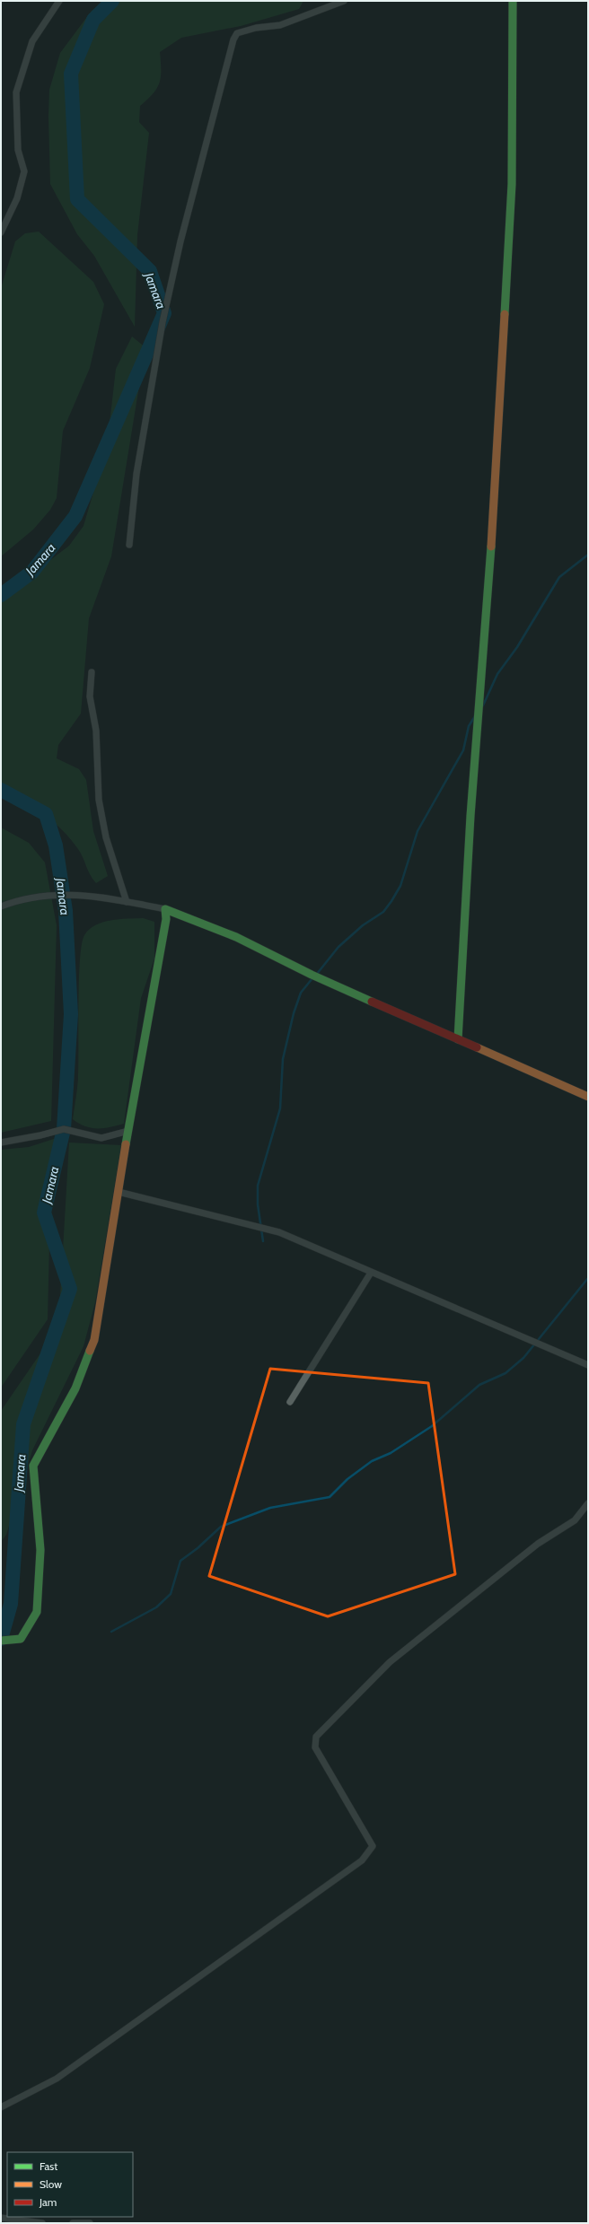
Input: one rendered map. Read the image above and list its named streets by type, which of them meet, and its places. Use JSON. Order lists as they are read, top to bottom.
{
  "water": ["Jamara"],
  "legend": ["Fast", "Slow", "Jam"]
}
